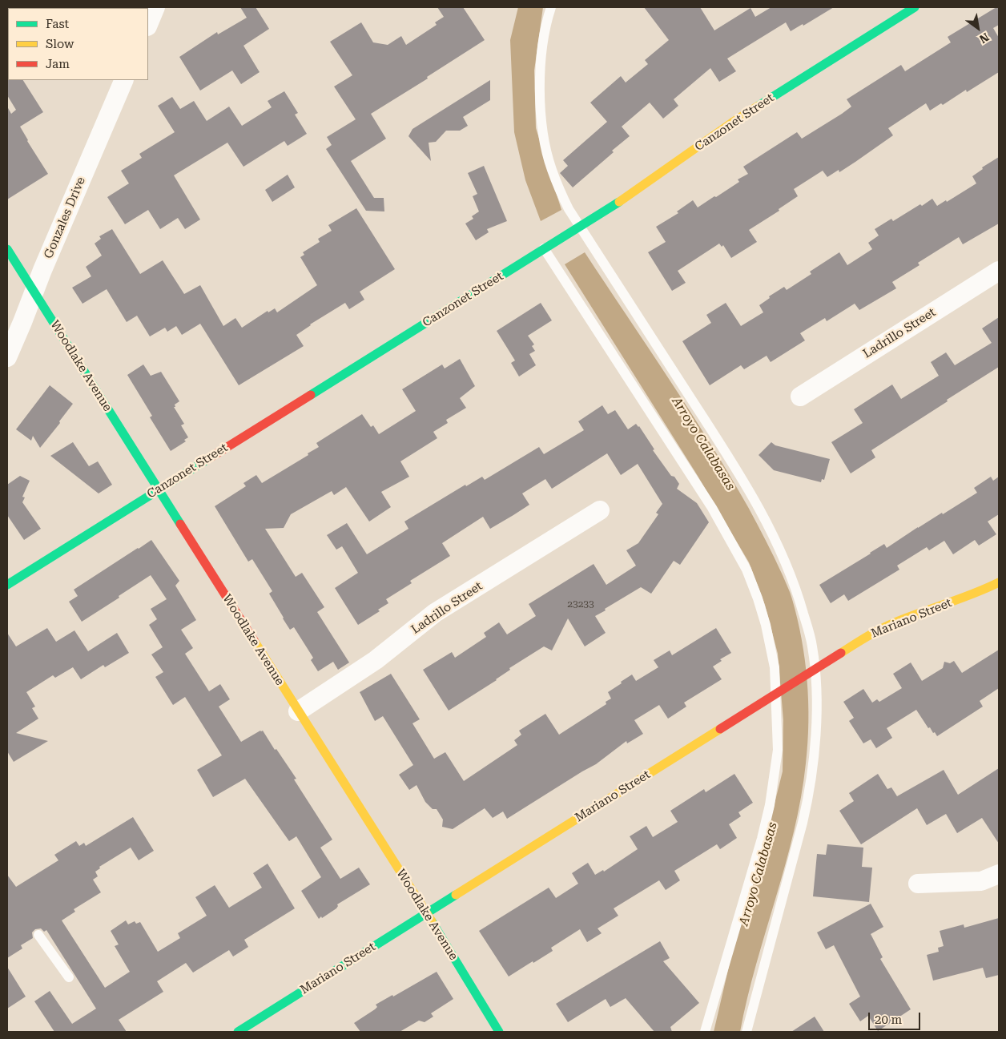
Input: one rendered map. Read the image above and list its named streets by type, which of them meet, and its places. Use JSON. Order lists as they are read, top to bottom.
{
  "streets": {
    "street": [
      "Canzonet Street",
      "Gonzales Drive",
      "Ladrillo Street",
      "Woodlake Avenue",
      "Mariano Street"
    ]
  },
  "crossings": [
    ["Canzonet Street", "Woodlake Avenue"],
    ["Gonzales Drive", "Woodlake Avenue"],
    ["Ladrillo Street", "Woodlake Avenue"],
    ["Woodlake Avenue", "Mariano Street"]
  ],
  "water": ["Arroyo Calabasas"],
  "house_numbers": ["23233"],
  "legend": ["Fast", "Slow", "Jam"],
  "scale_bar": "20 m",
  "north": "bottom right"
}
